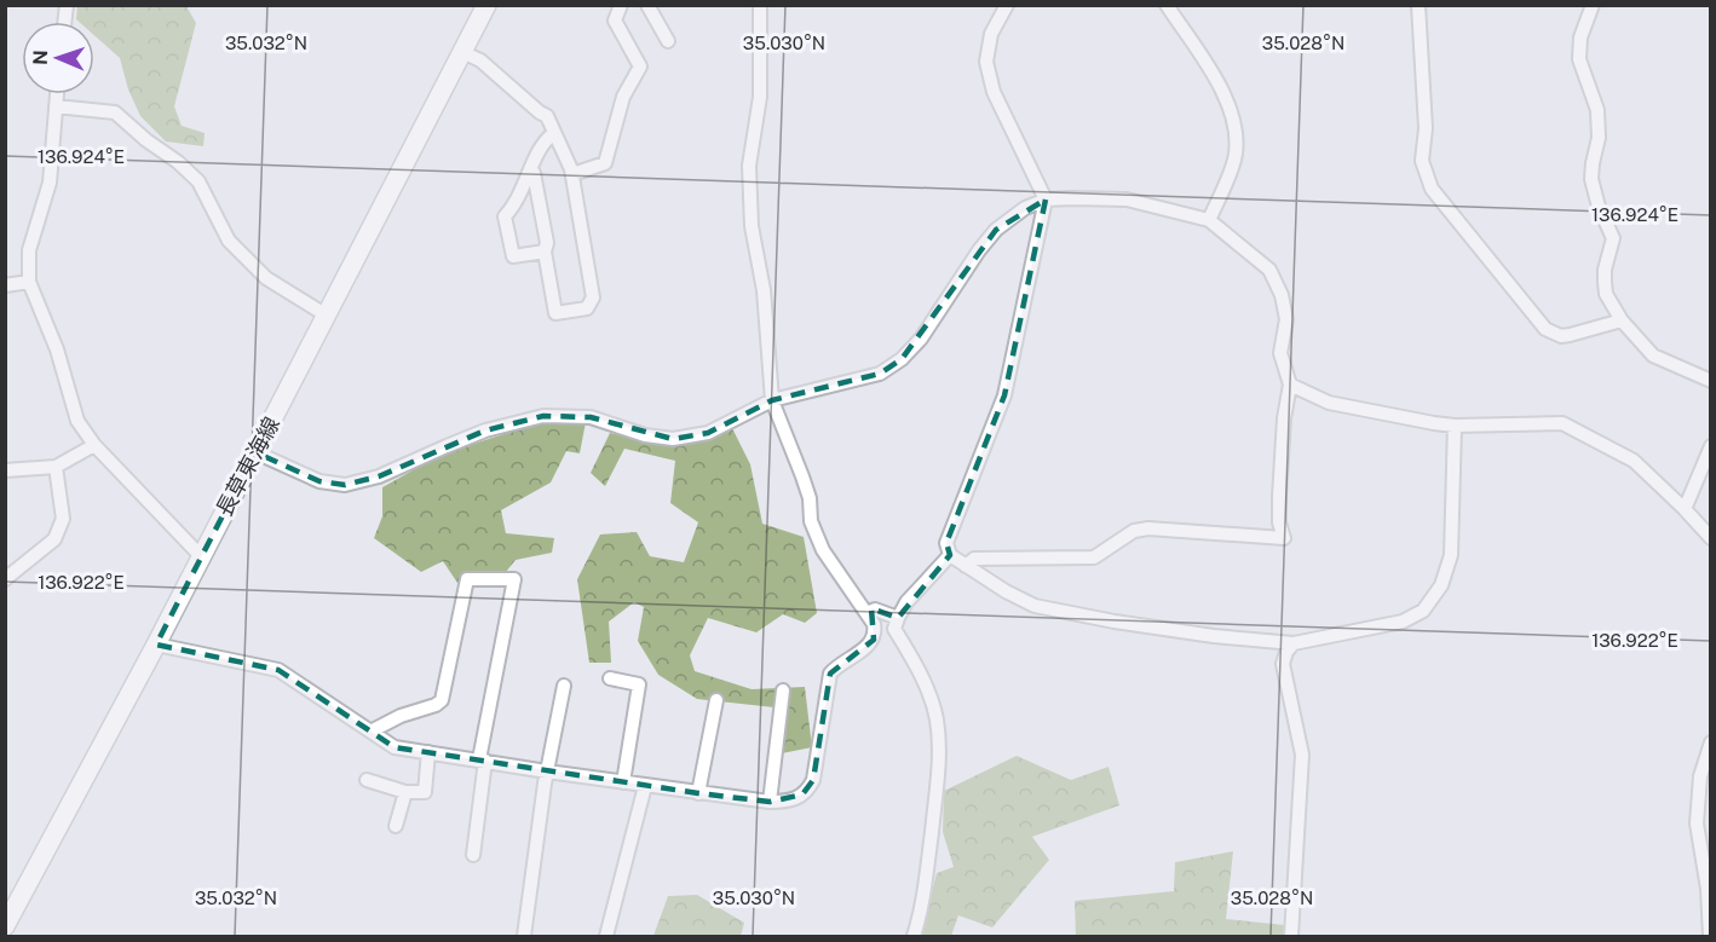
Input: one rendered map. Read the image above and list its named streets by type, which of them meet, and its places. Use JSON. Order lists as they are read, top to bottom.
{
  "streets": {
    "main road": ["長草東海線"]
  },
  "north": "left",
  "coordinates": [
    "35.032°N",
    "35.030°N",
    "35.028°N",
    "136.924°E",
    "136.922°E"
  ]
}
